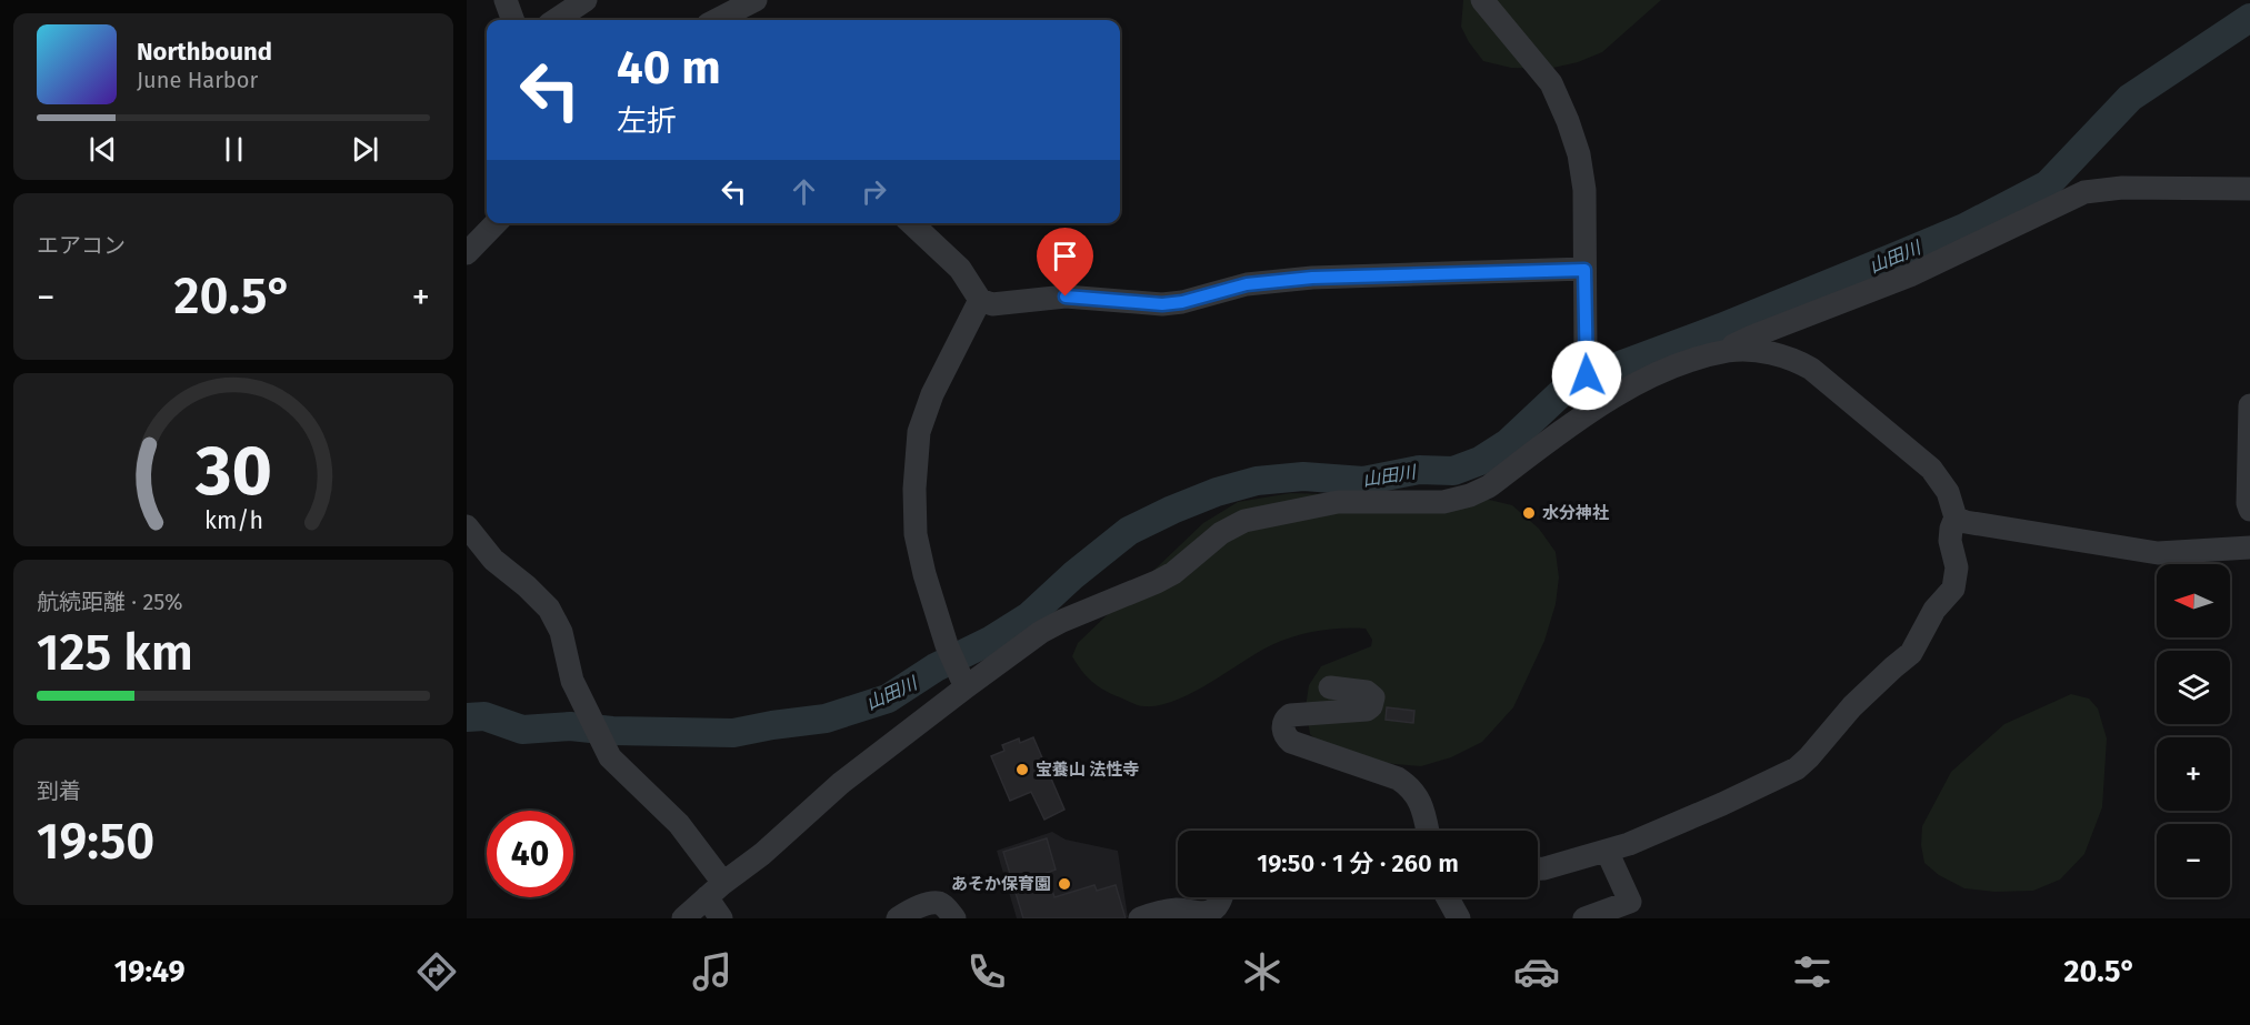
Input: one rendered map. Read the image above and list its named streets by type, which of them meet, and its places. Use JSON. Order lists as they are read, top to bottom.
{
  "water": ["山田川"],
  "places": ["水分神社", "宝養山 法性寺", "あそか保育園"],
  "north": "left",
  "page": {
    "turn": ["40 m", "左折"],
    "song": ["Northbound", "June Harbor"],
    "tile": [
      "エアコン",
      ["航続距離 · 25%", "125 km"],
      ["到着", "19:50"]
    ],
    "heat": ["−", "20.5°", "+"],
    "map_buttons": ["+", "−"],
    "limit": "40",
    "trip": "19:50 · 1 分 · 260 m",
    "tabs": ["19:49", "20.5°"],
    "gauge": ["30", "km/h"]
  }
}
